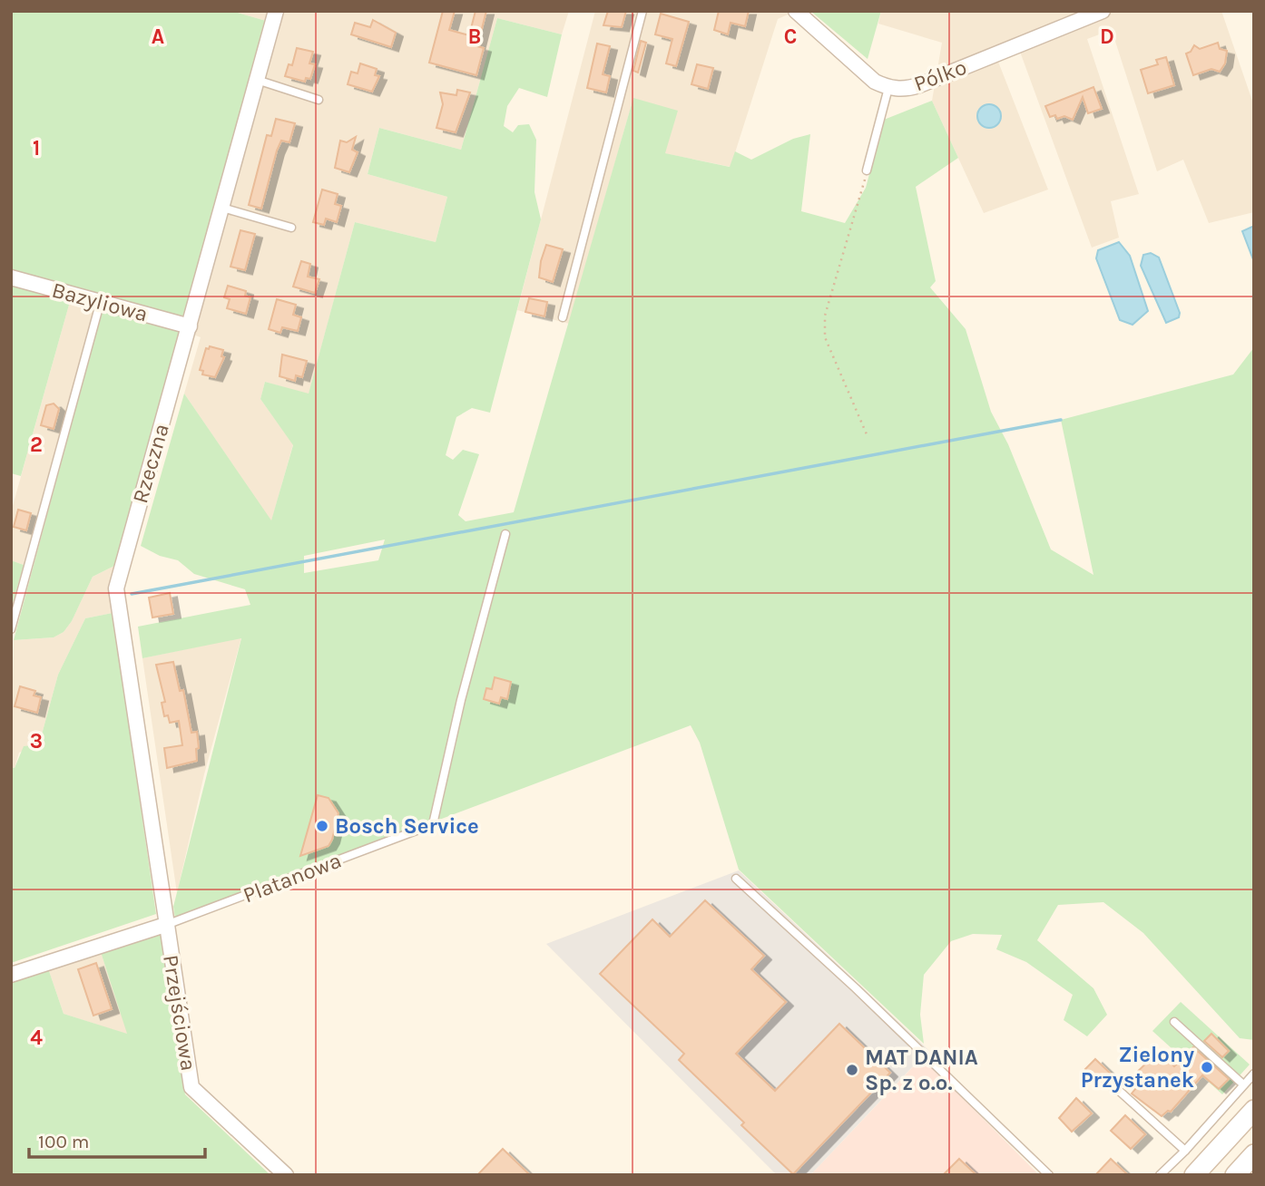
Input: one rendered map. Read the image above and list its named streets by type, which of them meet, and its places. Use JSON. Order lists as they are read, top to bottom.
{
  "streets": {
    "street": [
      "Pólko",
      "Bazyliowa",
      "Rzeczna",
      "Platanowa",
      "Przejściowa"
    ]
  },
  "crossings": [
    ["Bazyliowa", "Rzeczna"],
    ["Rzeczna", "Platanowa"],
    ["Rzeczna", "Przejściowa"],
    ["Platanowa", "Przejściowa"]
  ],
  "places": ["Bosch Service", "Zielony Przystanek", "MAT DANIA Sp. z o.o."],
  "scale_bar": "100 m",
  "grid": {
    "columns": [
      "A",
      "B",
      "C",
      "D"
    ],
    "rows": [
      "1",
      "2",
      "3",
      "4"
    ]
  }
}
